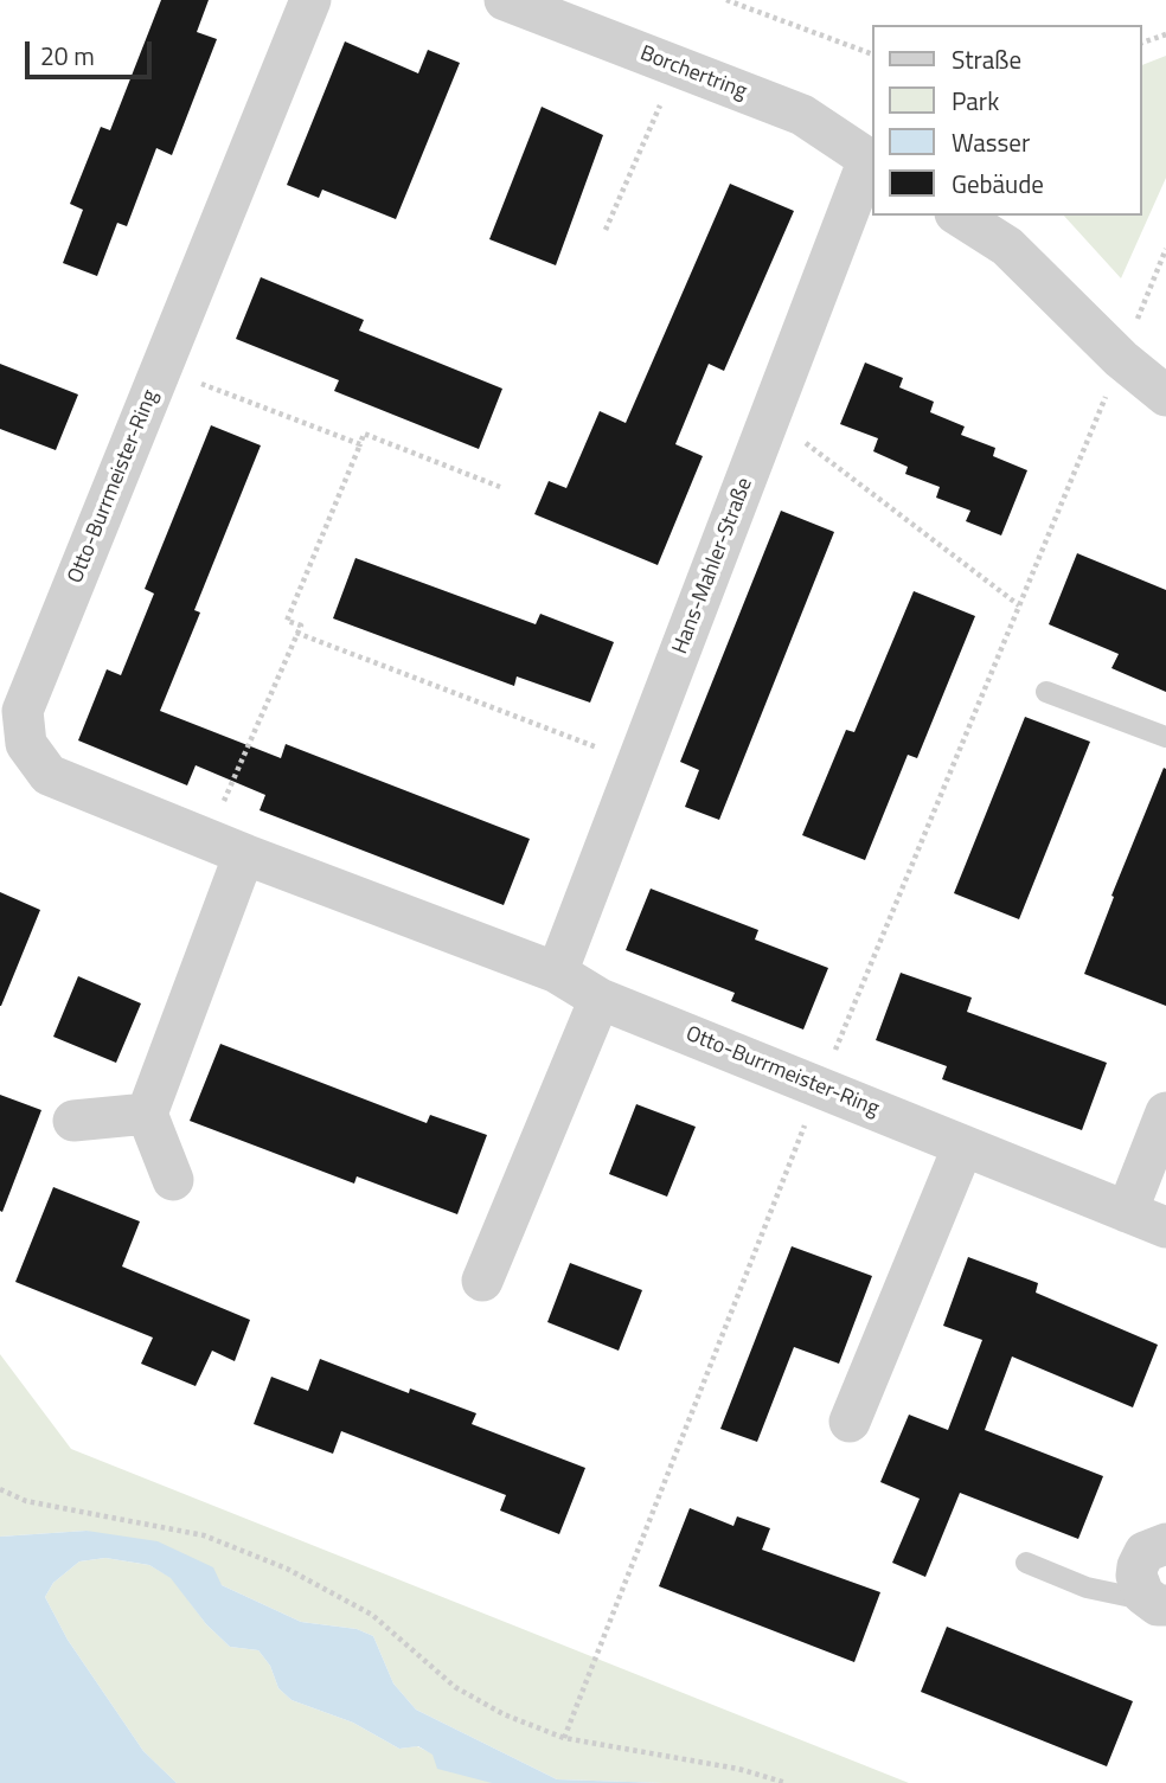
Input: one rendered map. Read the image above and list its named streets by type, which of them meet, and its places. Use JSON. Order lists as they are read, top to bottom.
{
  "streets": {
    "street": ["Borchertring", "Otto-Burrmeister-Ring", "Hans-Mahler-Straße"]
  },
  "crossings": [
    ["Borchertring", "Hans-Mahler-Straße"],
    ["Otto-Burrmeister-Ring", "Hans-Mahler-Straße"]
  ],
  "legend": [
    "Straße",
    "Park",
    "Wasser",
    "Gebäude"
  ],
  "scale_bar": "20 m"
}
